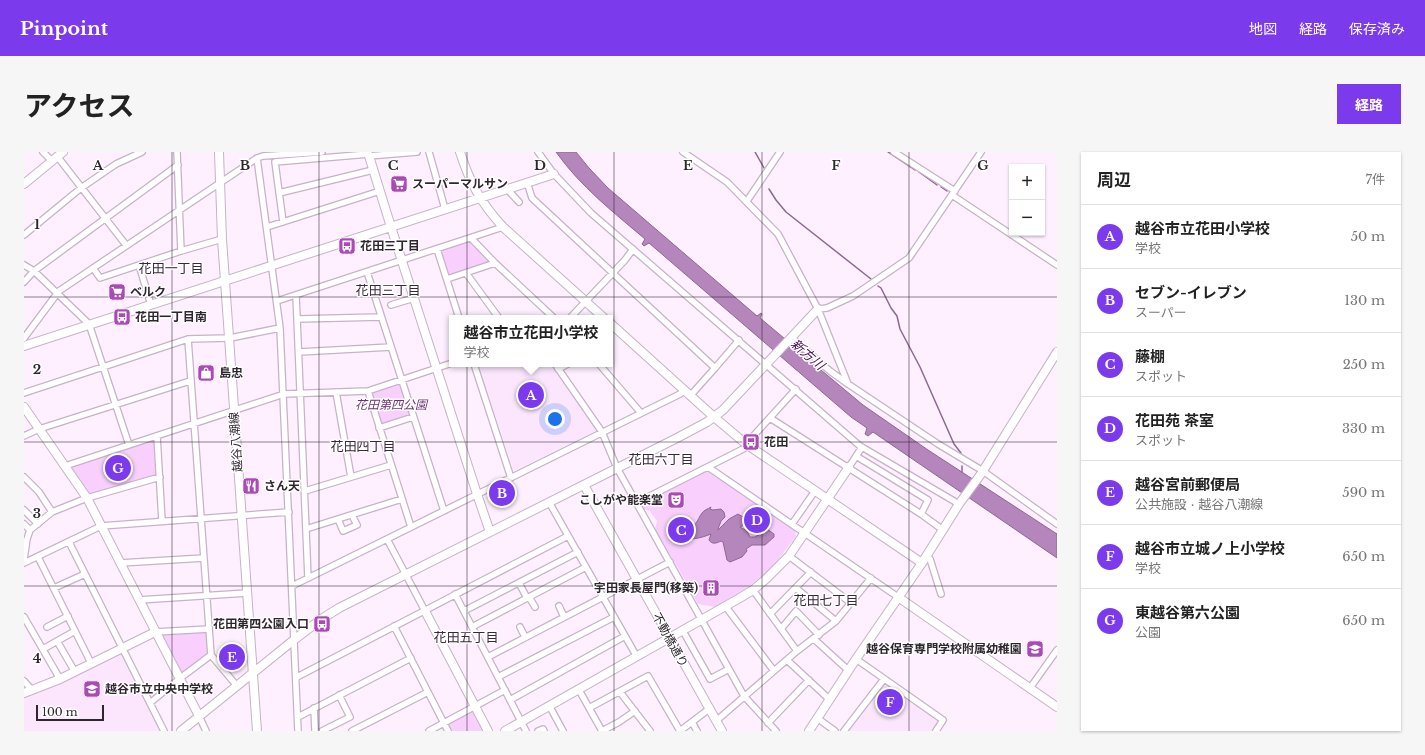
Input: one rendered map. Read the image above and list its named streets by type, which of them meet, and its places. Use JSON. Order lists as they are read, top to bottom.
{
  "streets": {
    "street": ["越谷八潮線", "不動橋通り"]
  },
  "districts": [
    "花田一丁目",
    "花田三丁目",
    "花田四丁目",
    "花田六丁目",
    "花田七丁目",
    "花田五丁目"
  ],
  "water": ["新方川"],
  "parks": ["花田第四公園"],
  "places": {
    "supermarket": ["スーパーマルサン", "ベルク"],
    "bus stop": [
      "花田三丁目",
      "花田一丁目南",
      "花田",
      "花田第四公園入口"
    ],
    "shop": ["島忠"],
    "restaurant": ["さん天"],
    "theatre": ["こしがや能楽堂"],
    "building": ["宇田家長屋門(移築)"],
    "school or university": ["越谷保育専門学校附属幼稚園", "越谷市立中央中学校"]
  },
  "scale_bar": "100 m",
  "page": {
    "header": "Pinpoint",
    "nav": ["地図", "経路", "保存済み"],
    "title": "アクセス",
    "buttons": "経路",
    "heading": ["周辺", "7件"],
    "map_buttons": ["+", "−"],
    "list": [
      {
        "mark": "A",
        "name": "越谷市立花田小学校",
        "note": "学校",
        "value": "50 m"
      },
      {
        "mark": "B",
        "name": "セブン-イレブン",
        "note": "スーパー",
        "value": "130 m"
      },
      {
        "mark": "C",
        "name": "藤棚",
        "note": "スポット",
        "value": "250 m"
      },
      {
        "mark": "D",
        "name": "花田苑 茶室",
        "note": "スポット",
        "value": "330 m"
      },
      {
        "mark": "E",
        "name": "越谷宮前郵便局",
        "note": "公共施設 · 越谷八潮線",
        "value": "590 m"
      },
      {
        "mark": "F",
        "name": "越谷市立城ノ上小学校",
        "note": "学校",
        "value": "650 m"
      },
      {
        "mark": "G",
        "name": "東越谷第六公園",
        "note": "公園",
        "value": "650 m"
      }
    ],
    "popup": ["越谷市立花田小学校", "学校"],
    "pins": [
      "A",
      "G",
      "B",
      "D",
      "C",
      "E",
      "F"
    ],
    "scale": "100 m"
  },
  "grid": {
    "columns": [
      "A",
      "B",
      "C",
      "D",
      "E",
      "F",
      "G"
    ],
    "rows": [
      "1",
      "2",
      "3",
      "4"
    ]
  }
}
